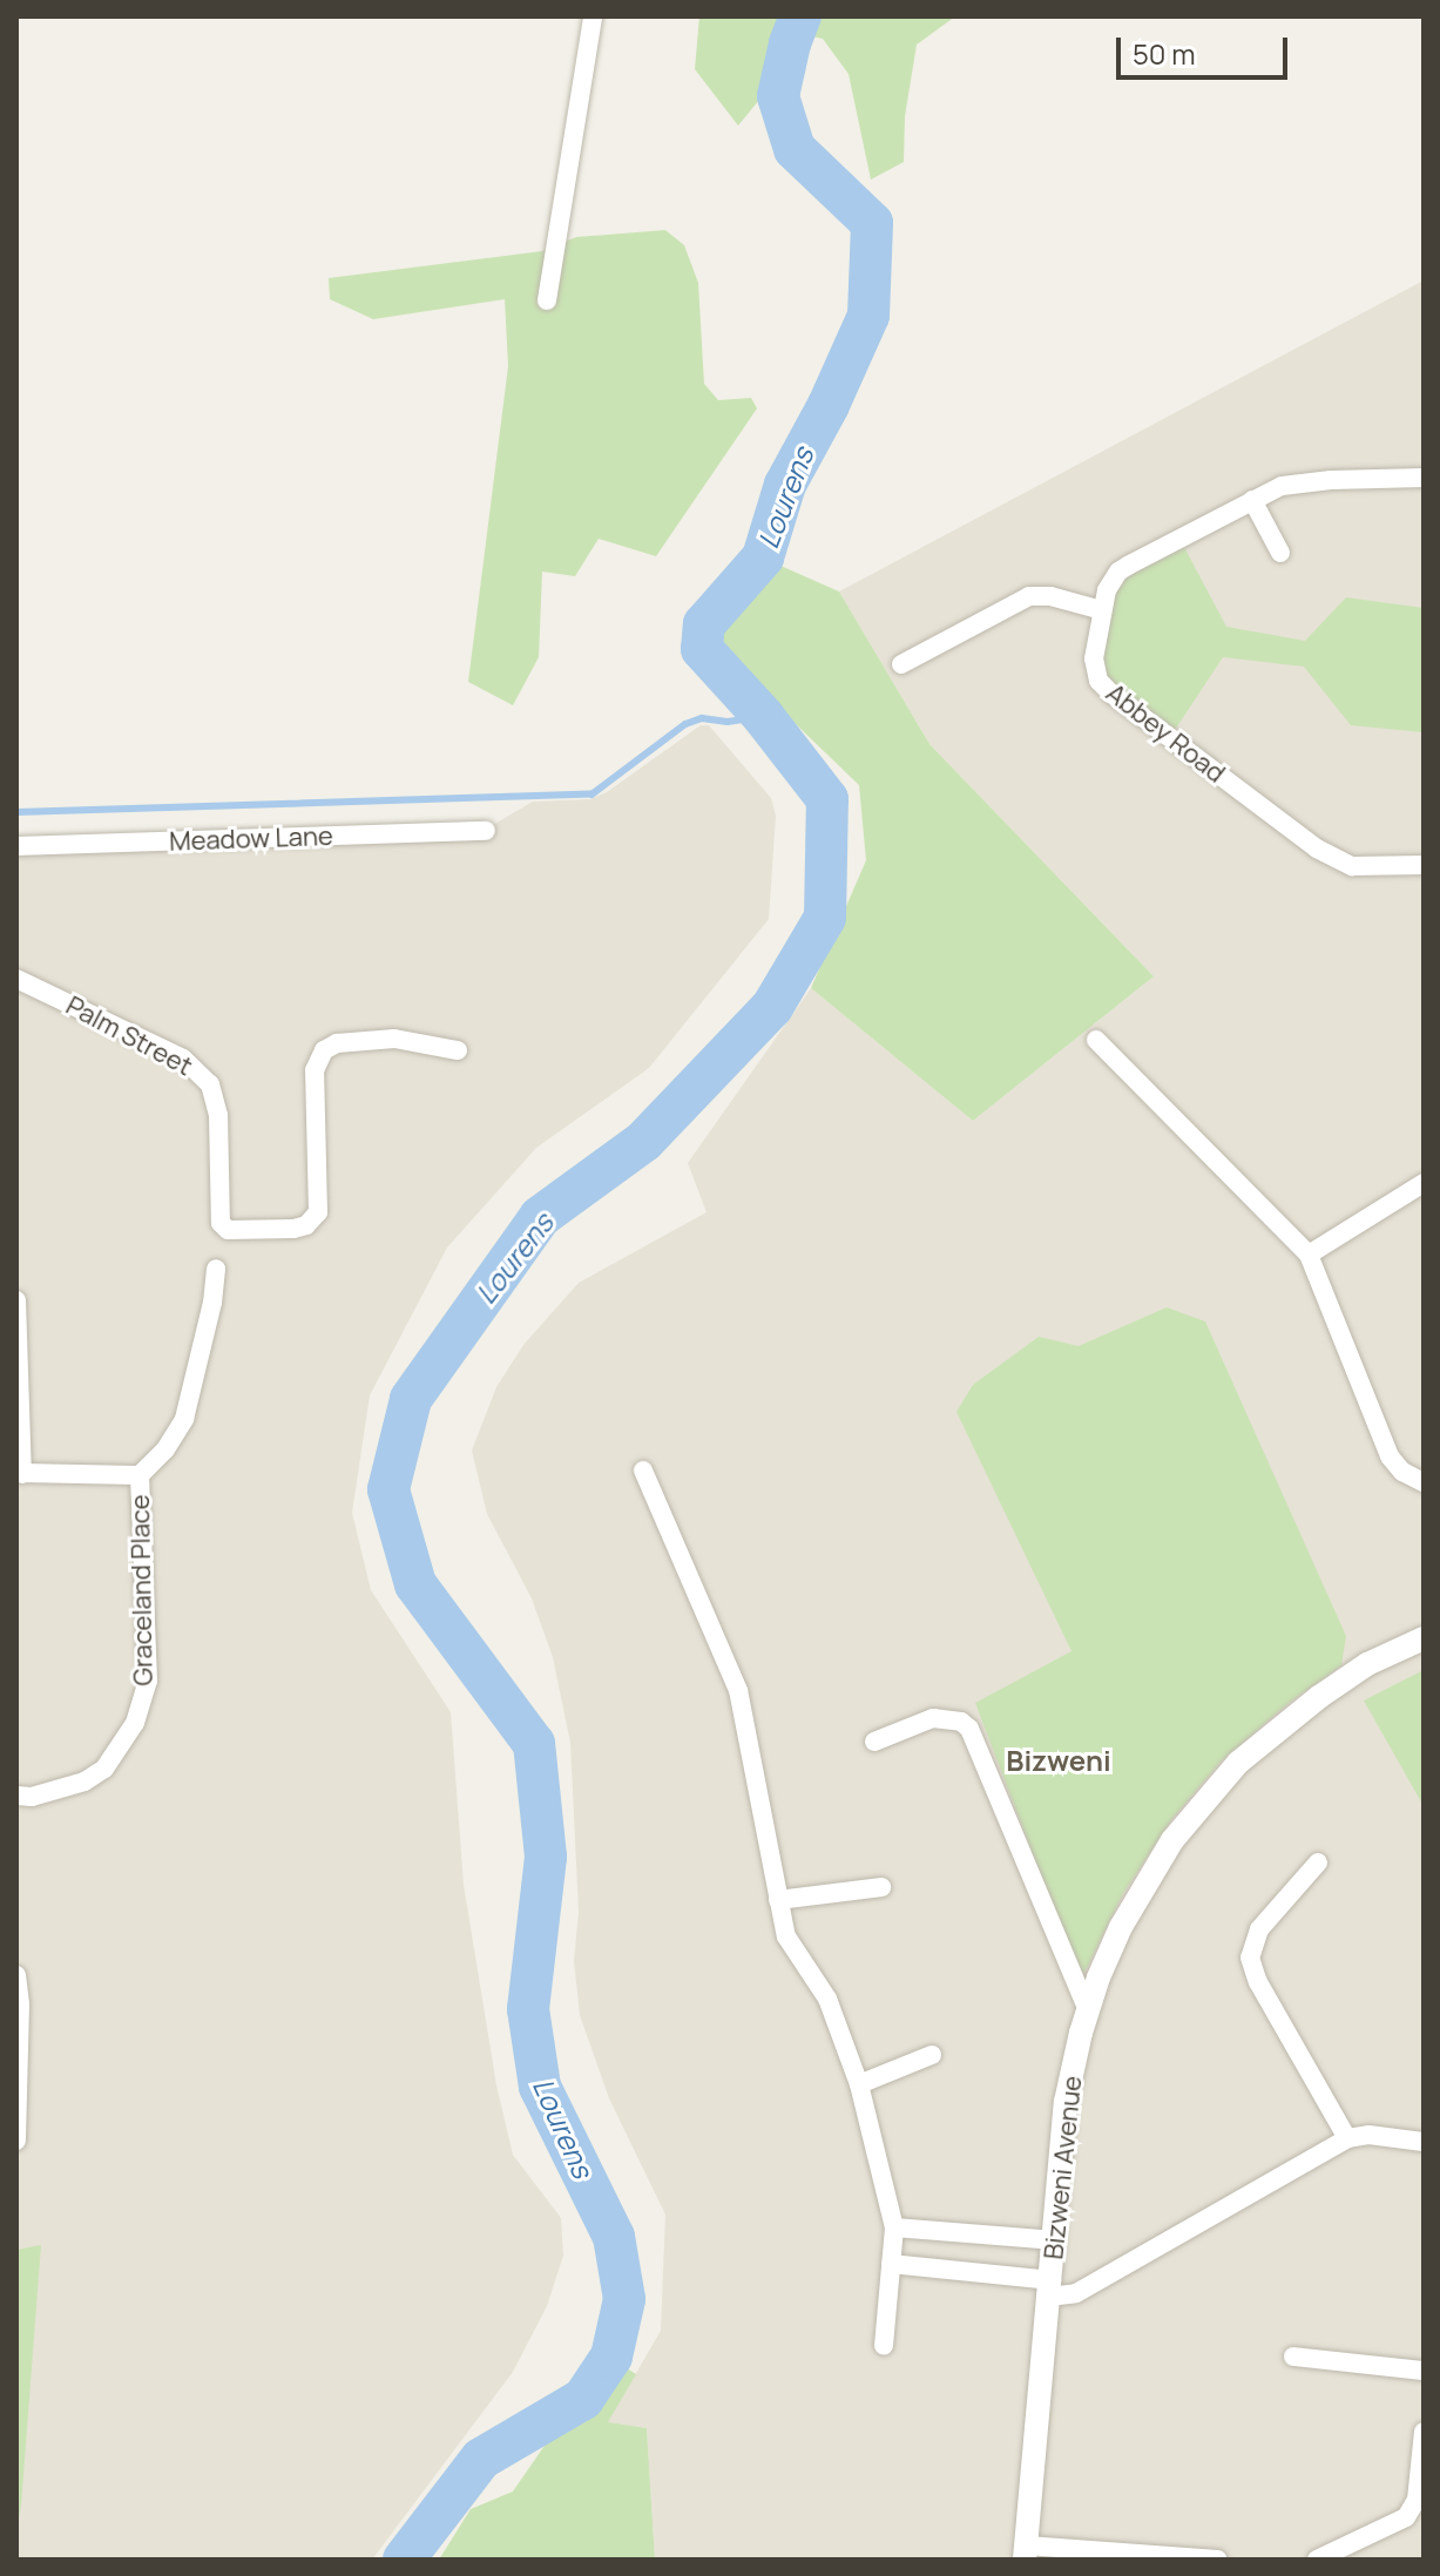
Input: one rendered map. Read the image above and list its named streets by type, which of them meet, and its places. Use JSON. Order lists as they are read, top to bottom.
{
  "streets": {
    "street": [
      "Abbey Road",
      "Meadow Lane",
      "Palm Street",
      "Graceland Place",
      "Bizweni Avenue"
    ]
  },
  "districts": ["Bizweni"],
  "water": ["Lourens"],
  "scale_bar": "50 m"
}
